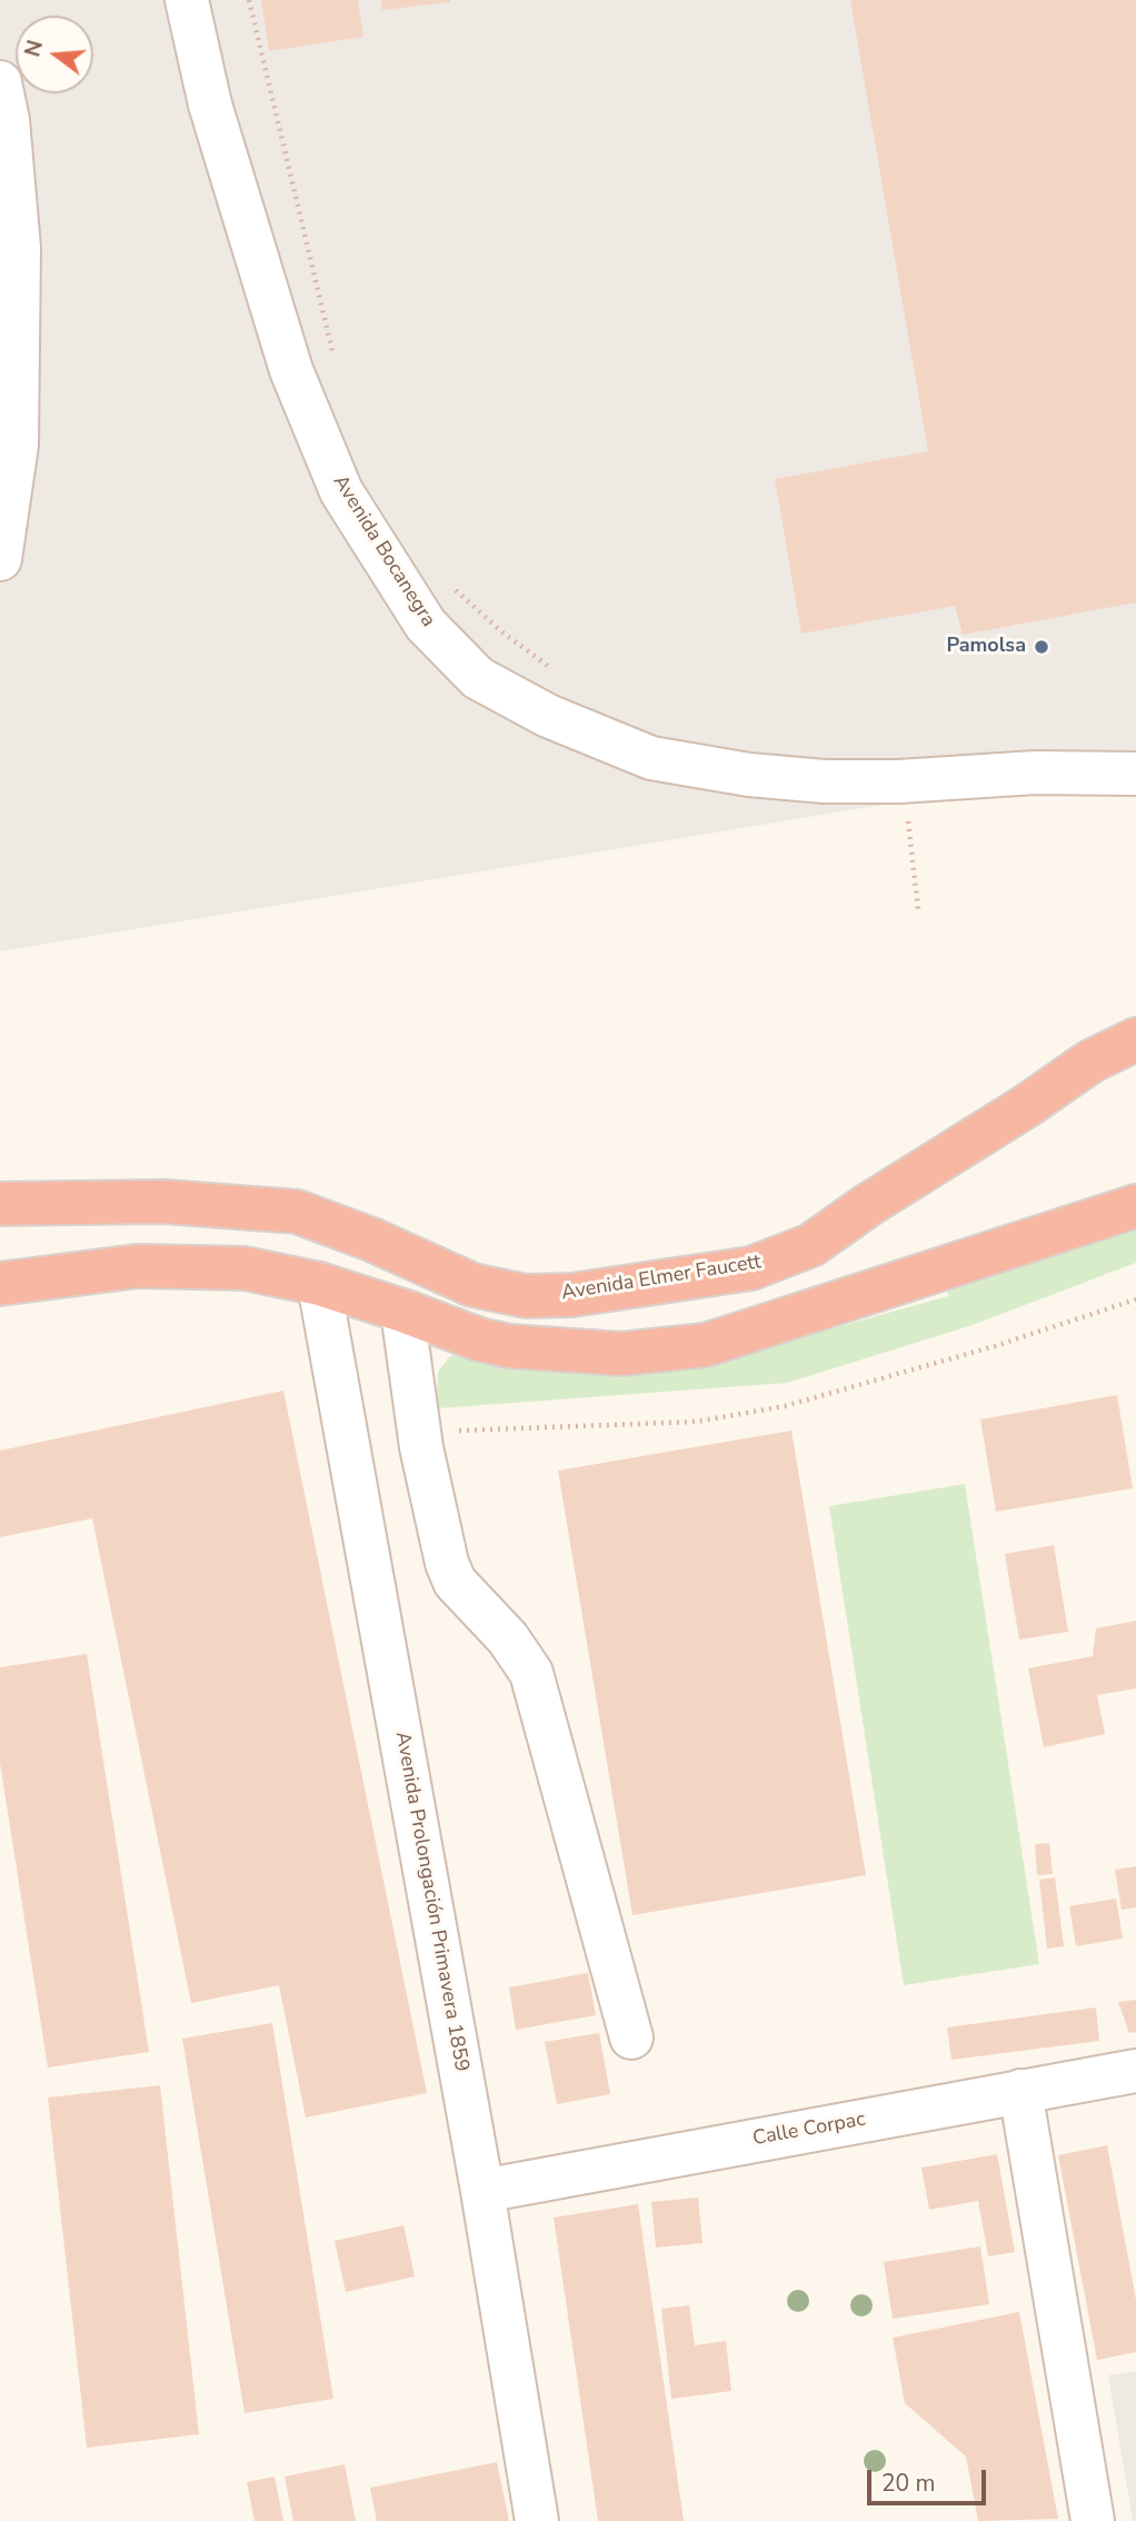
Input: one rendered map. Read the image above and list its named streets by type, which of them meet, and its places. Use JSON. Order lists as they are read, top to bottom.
{
  "streets": {
    "highway": ["Avenida Elmer Faucett"],
    "street": ["Avenida Bocanegra", "Avenida Prolongación Primavera 1859", "Calle Corpac"]
  },
  "crossings": [
    ["Avenida Prolongación Primavera 1859", "Calle Corpac"]
  ],
  "places": ["Pamolsa"],
  "scale_bar": "20 m",
  "north": "left"
}
